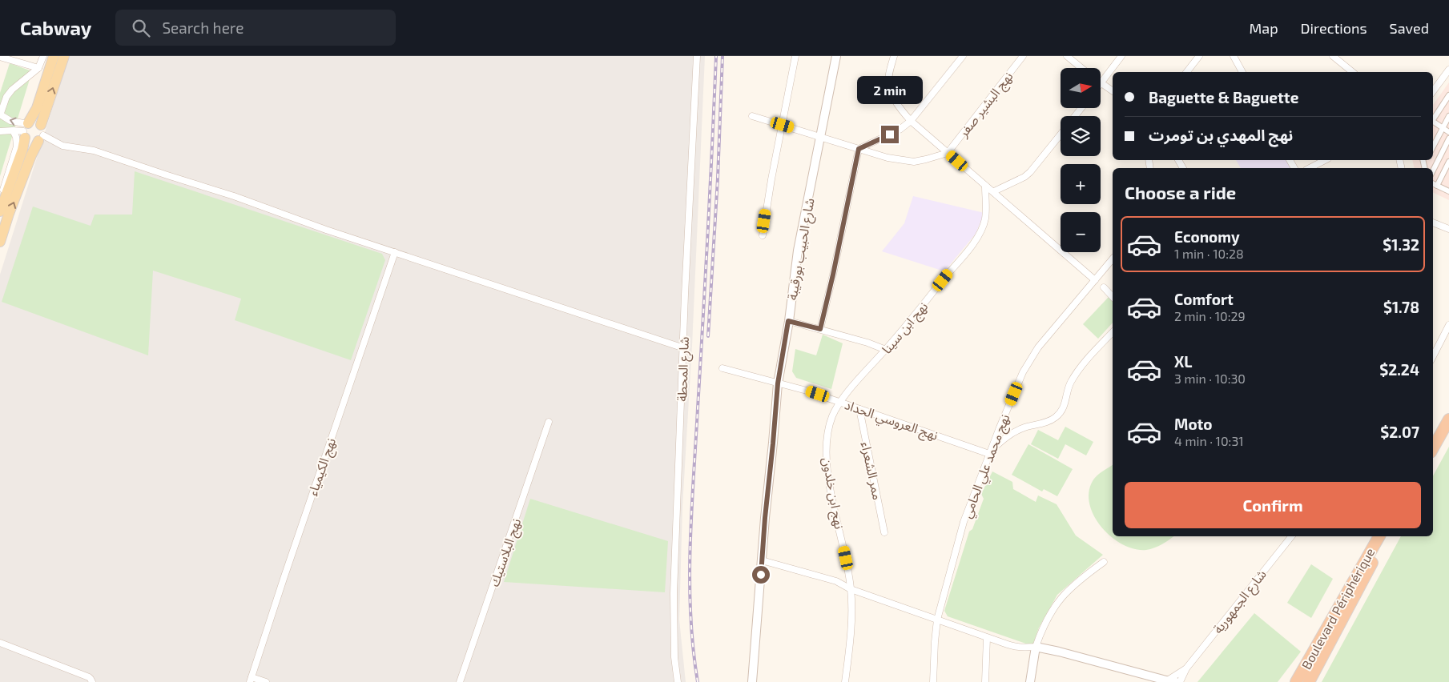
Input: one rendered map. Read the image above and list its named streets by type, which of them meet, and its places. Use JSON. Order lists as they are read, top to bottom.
{
  "streets": {
    "highway": ["Boulevard Périphérique"],
    "street": [
      "نهج البشير صفر",
      "شارع الحبيب بورقيبة",
      "نهج ابن سينا",
      "شارع المحطة",
      "نهج العروسي الحداد",
      "نهج محمد علي الحامي",
      "نهج الكيمياء",
      "ممر الشعراء",
      "نهج ابن خلدون",
      "نهج البلاستيك",
      "شارع الجمهورية"
    ]
  },
  "crossings": [
    ["شارع الحبيب بورقيبة", "نهج العروسي الحداد"],
    ["نهج ابن سينا", "نهج العروسي الحداد"],
    ["نهج ابن سينا", "نهج ابن خلدون"],
    ["نهج العروسي الحداد", "نهج محمد علي الحامي"],
    ["نهج العروسي الحداد", "ممر الشعراء"],
    ["نهج العروسي الحداد", "نهج ابن خلدون"]
  ],
  "north": "right",
  "page": {
    "header": "Cabway",
    "search": "Search here",
    "nav": ["Map", "Directions", "Saved"],
    "map_buttons": ["+", "−"],
    "banner": ["Baguette & Baguette", "نهج المهدي بن تومرت"],
    "bubble": "2 min",
    "heading": "Choose a ride",
    "list": [
      {
        "name": "Economy",
        "note": "1 min · 10:28",
        "value": "$1.32"
      },
      {
        "name": "Comfort",
        "note": "2 min · 10:29",
        "value": "$1.78"
      },
      {
        "name": "XL",
        "note": "3 min · 10:30",
        "value": "$2.24"
      },
      {
        "name": "Moto",
        "note": "4 min · 10:31",
        "value": "$2.07"
      }
    ],
    "buttons": "Confirm"
  }
}
